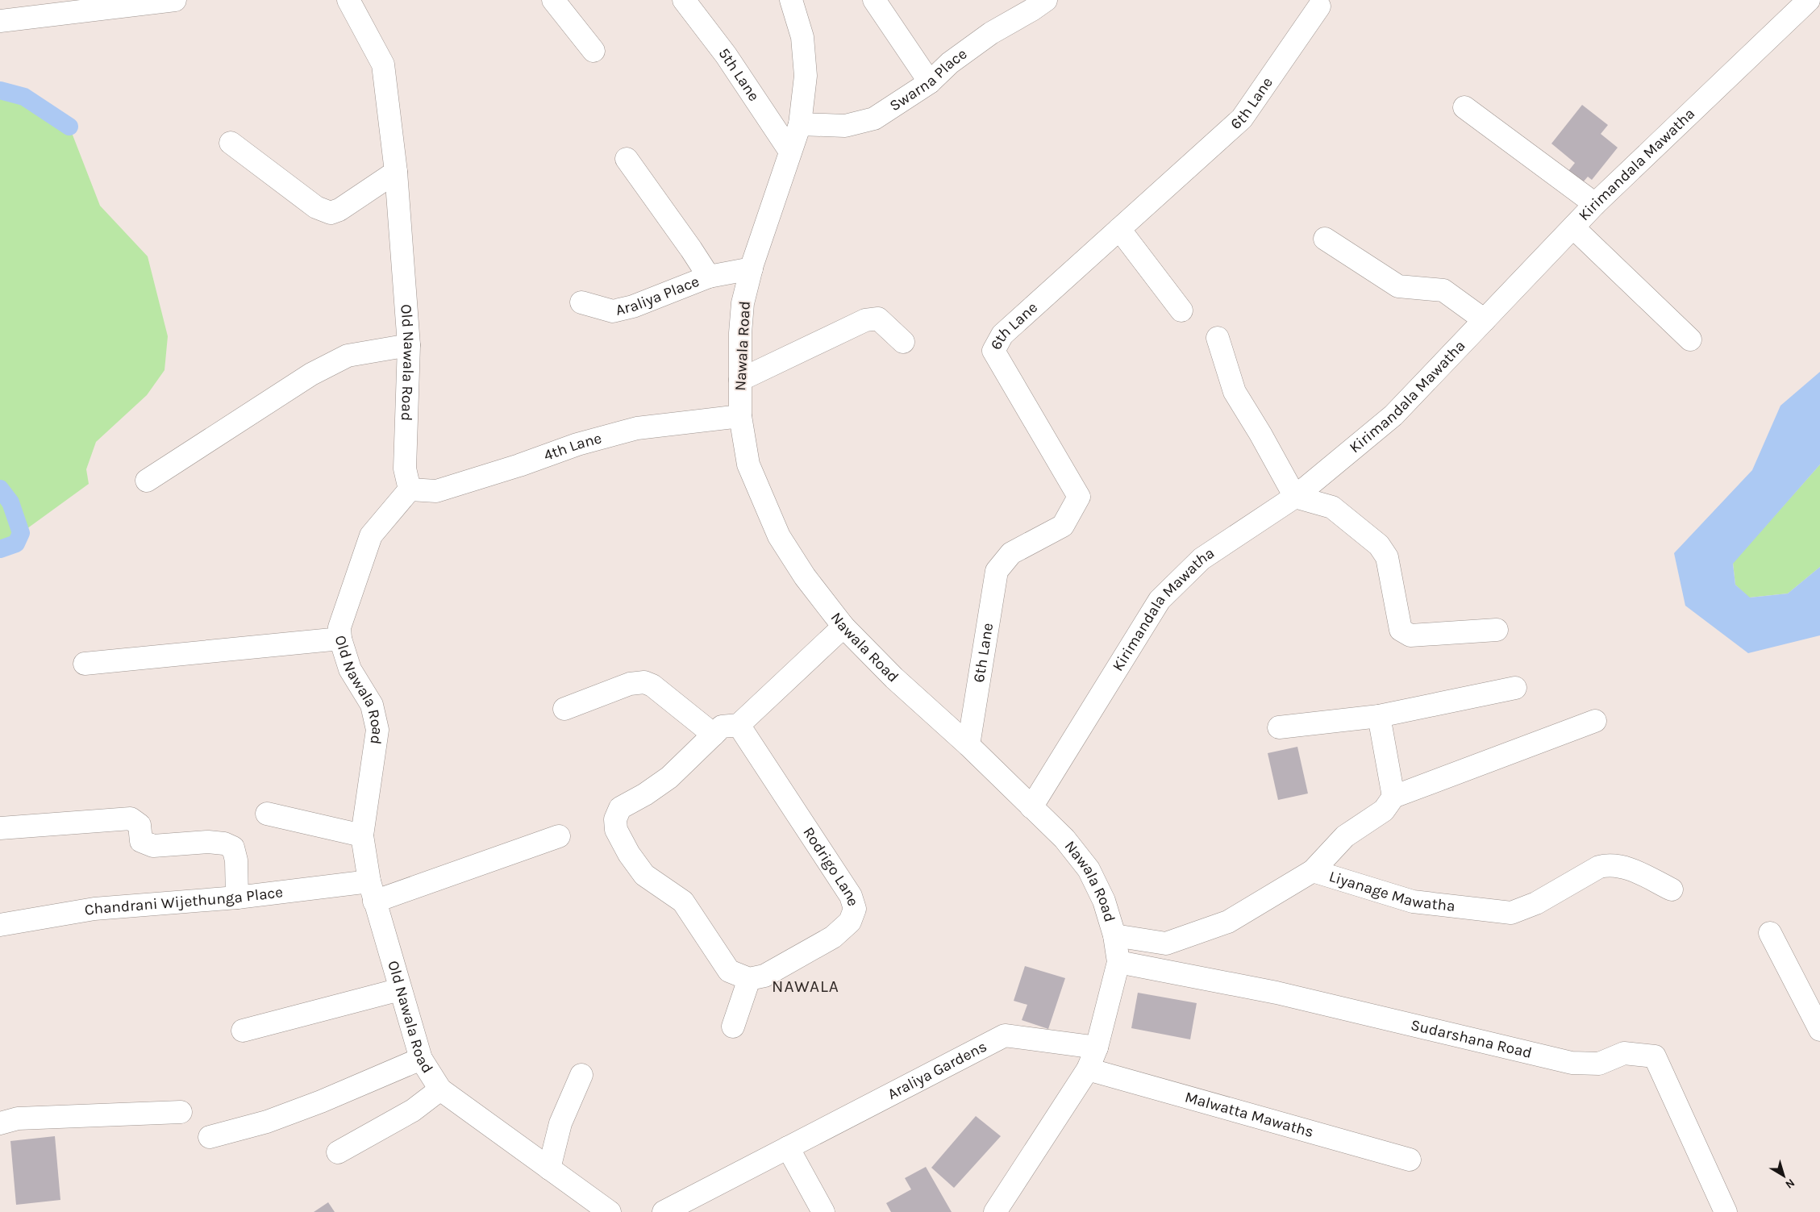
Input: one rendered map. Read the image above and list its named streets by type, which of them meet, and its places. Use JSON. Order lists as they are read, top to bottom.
{
  "streets": {
    "street": [
      "5th Lane",
      "Swarna Place",
      "6th Lane",
      "Kirimandala Mawatha",
      "Araliya Place",
      "Nawala Road",
      "Old Nawala Road",
      "4th Lane",
      "Rodrigo Lane",
      "Liyanage Mawatha",
      "Chandrani Wijethunga Place",
      "Sudarshana Road",
      "Araliya Gardens",
      "Malwatta Mawaths"
    ]
  },
  "crossings": [
    ["5th Lane", "Nawala Road"],
    ["Swarna Place", "Nawala Road"],
    ["6th Lane", "Nawala Road"],
    ["Kirimandala Mawatha", "Nawala Road"],
    ["Araliya Place", "Nawala Road"],
    ["Nawala Road", "4th Lane"],
    ["Nawala Road", "Liyanage Mawatha"],
    ["Nawala Road", "Sudarshana Road"],
    ["Nawala Road", "Araliya Gardens"],
    ["Nawala Road", "Malwatta Mawaths"],
    ["Old Nawala Road", "4th Lane"],
    ["Old Nawala Road", "Chandrani Wijethunga Place"]
  ],
  "districts": ["NAWALA"],
  "north": "bottom right"
}
